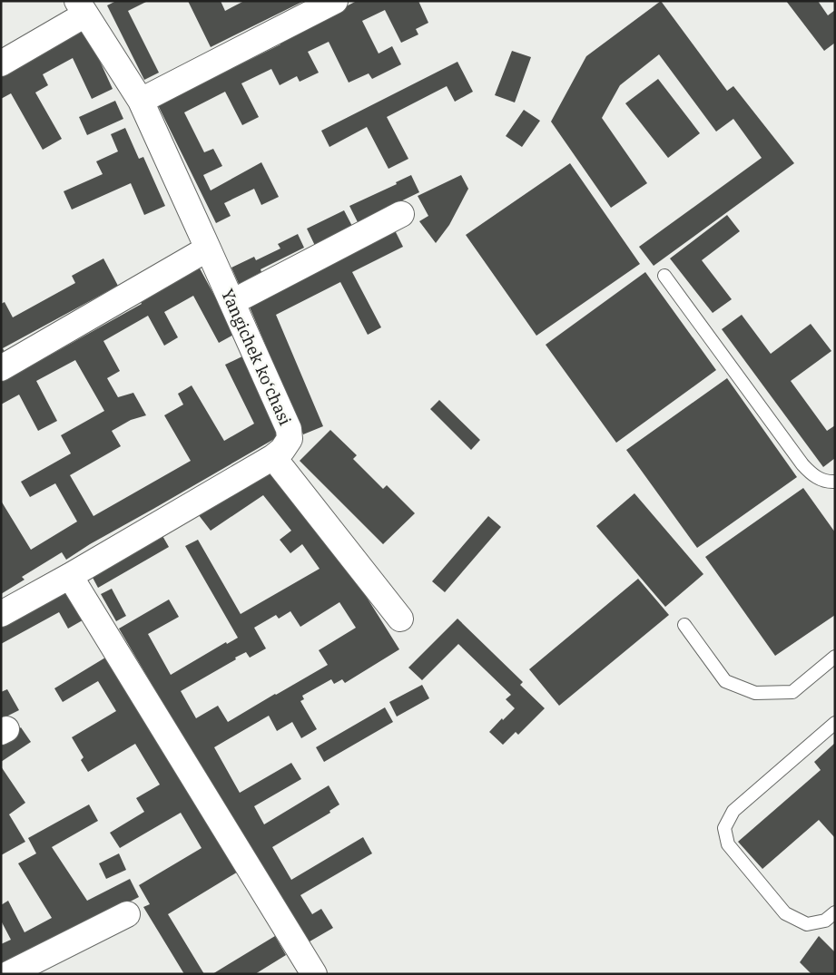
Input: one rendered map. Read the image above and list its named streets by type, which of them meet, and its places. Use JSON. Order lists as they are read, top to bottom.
{
  "streets": {
    "street": ["Yangichek koʻchasi"]
  }
}
